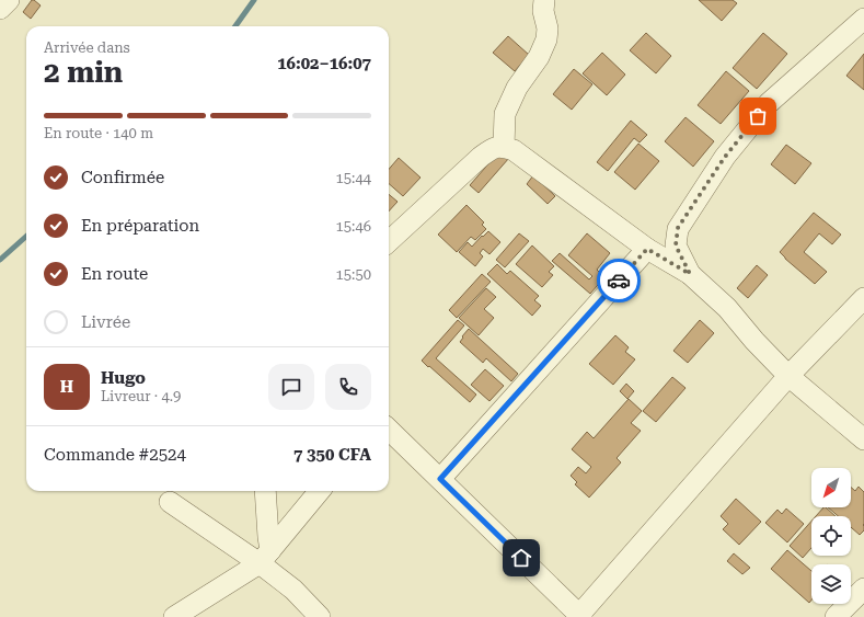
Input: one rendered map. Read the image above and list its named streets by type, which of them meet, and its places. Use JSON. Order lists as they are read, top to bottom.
{
  "north": "bottom left",
  "page": {
    "heading": ["2 min", "Arrivée dans", "16:02–16:07"],
    "panel": [
      "Hugo",
      "Livreur · 4.9",
      "Commande #2524",
      "7 350 CFA"
    ],
    "bar": "En route · 140 m",
    "list": [
      ["Confirmée", "15:44"],
      ["En préparation", "15:46"],
      ["En route", "15:50"],
      "Livrée"
    ],
    "round": "H"
  }
}
